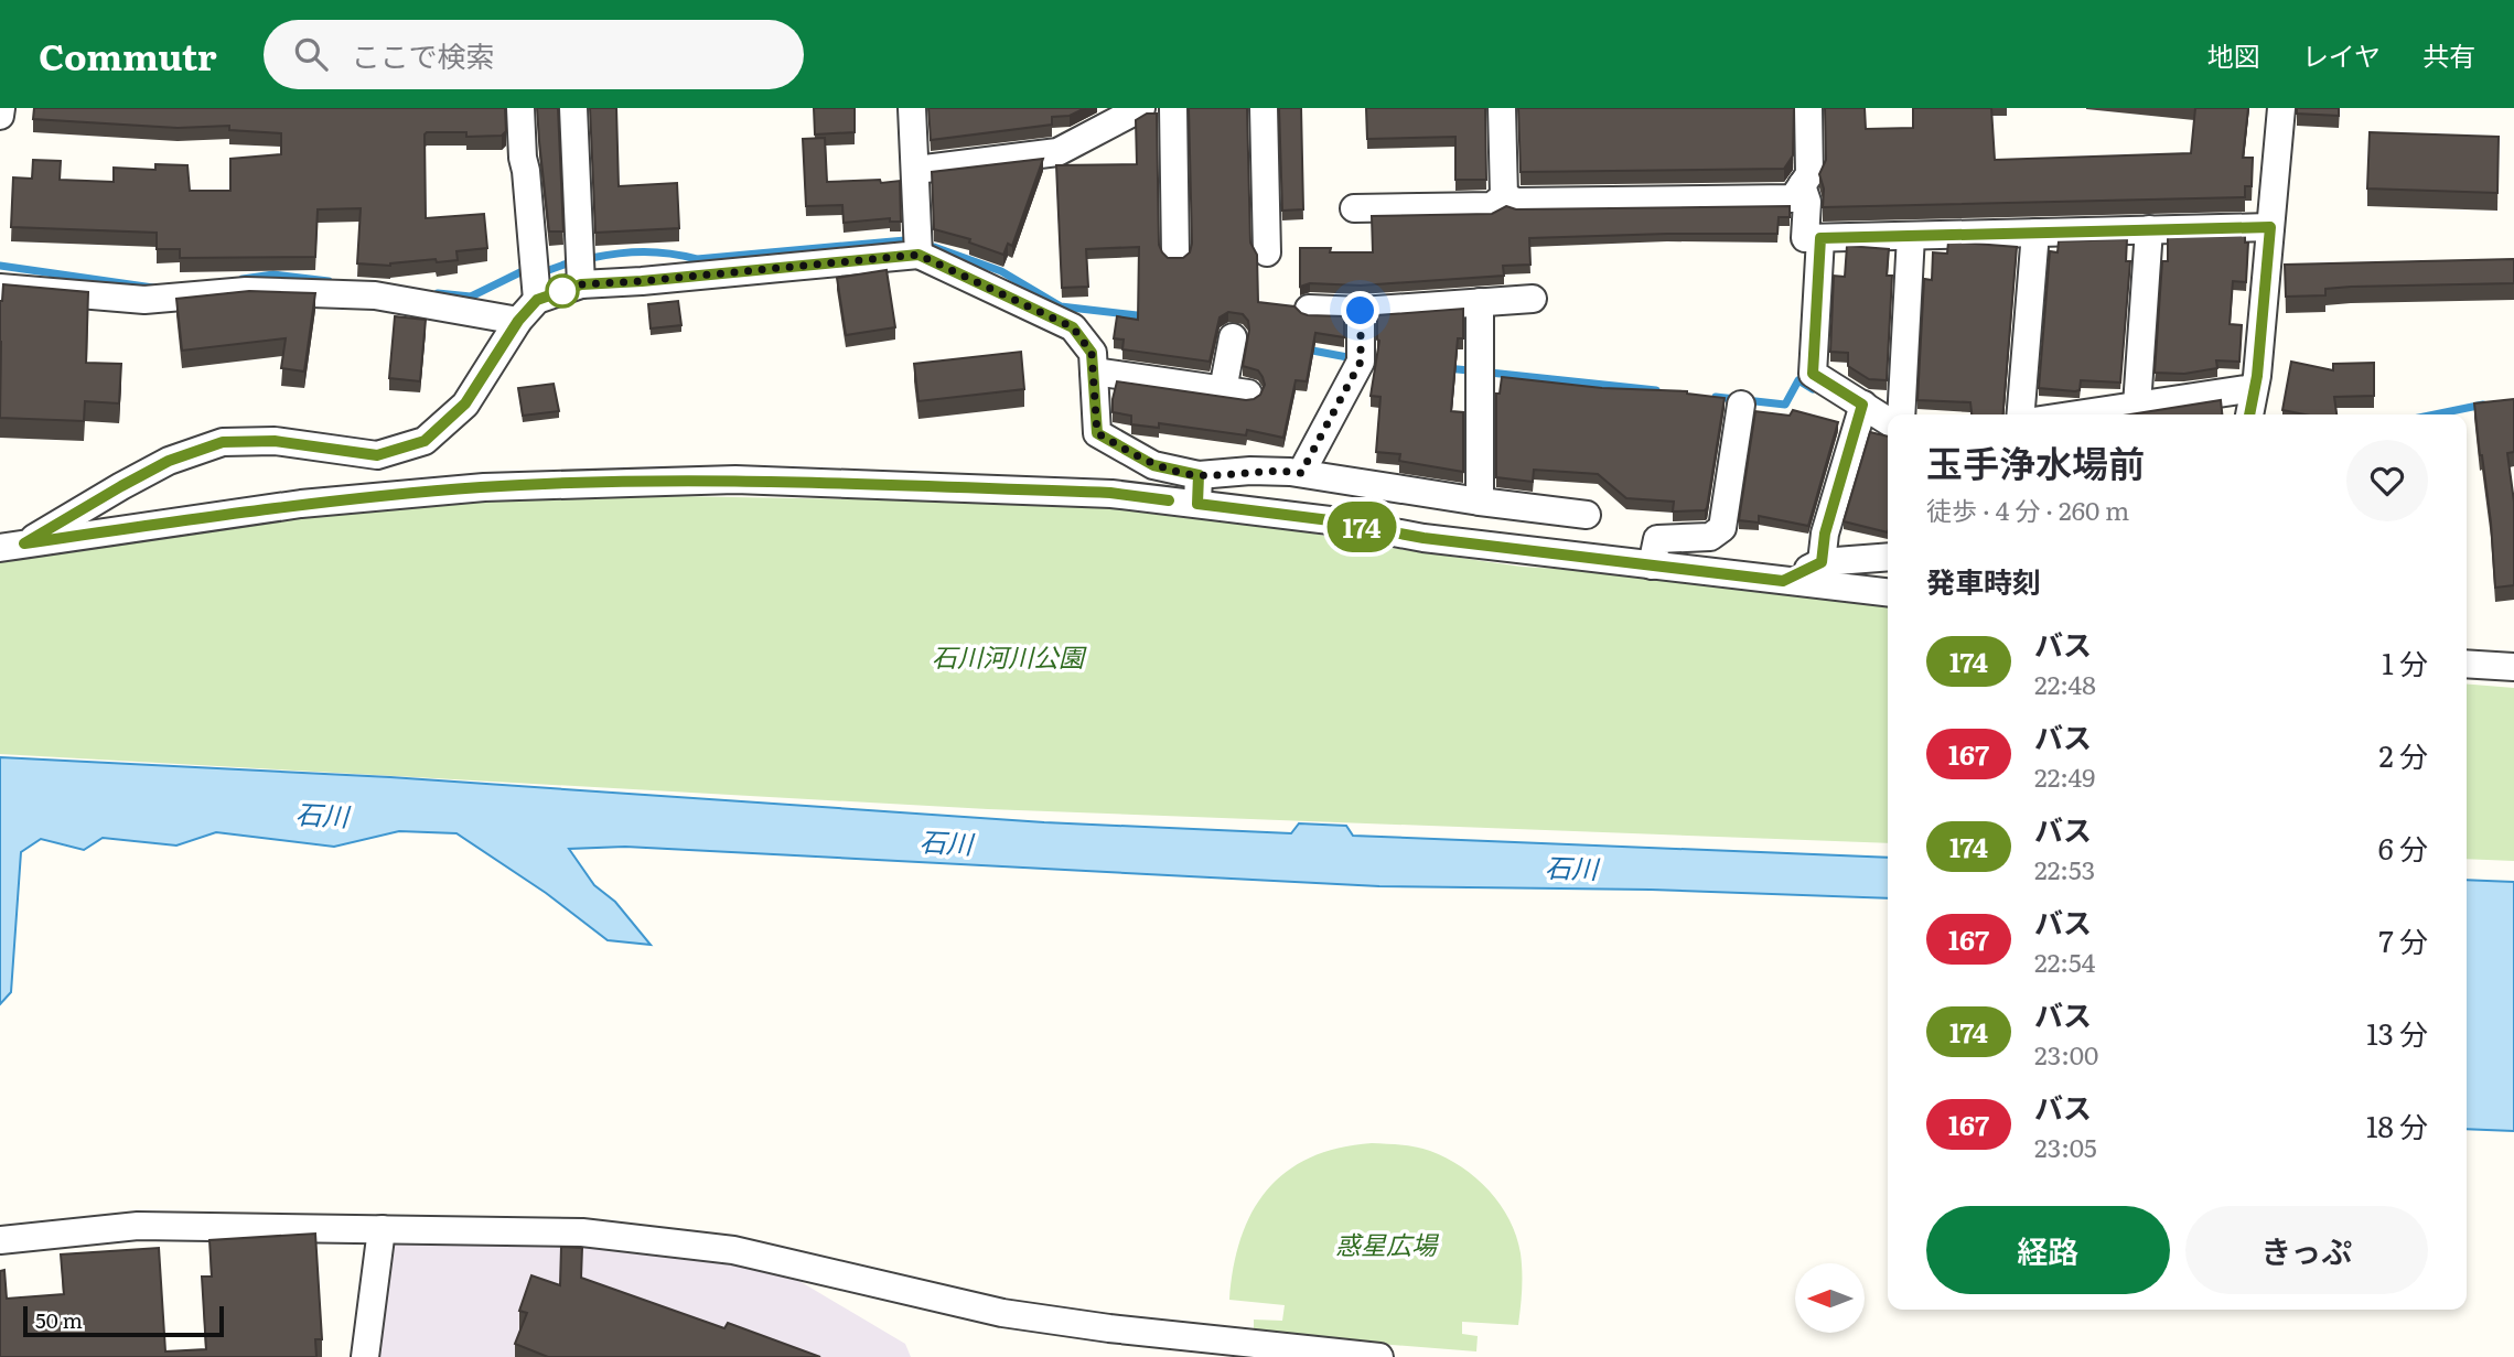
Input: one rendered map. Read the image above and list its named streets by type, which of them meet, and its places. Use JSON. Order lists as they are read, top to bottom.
{
  "water": ["石川"],
  "parks": ["石川河川公園", "惑星広場"],
  "lines": ["bus line 174"],
  "scale_bar": "50 m",
  "north": "left",
  "page": {
    "header": "Commutr",
    "search": "ここで検索",
    "nav": ["地図", "レイヤ", "共有"],
    "on_map": "174",
    "heading": [
      ["玉手浄水場前", "徒歩 · 4 分 · 260 m"],
      "発車時刻"
    ],
    "list": [
      {
        "mark": "174",
        "name": "バス",
        "note": "22:48",
        "value": "1 分"
      },
      {
        "mark": "167",
        "name": "バス",
        "note": "22:49",
        "value": "2 分"
      },
      {
        "mark": "174",
        "name": "バス",
        "note": "22:53",
        "value": "6 分"
      },
      {
        "mark": "167",
        "name": "バス",
        "note": "22:54",
        "value": "7 分"
      },
      {
        "mark": "174",
        "name": "バス",
        "note": "23:00",
        "value": "13 分"
      },
      {
        "mark": "167",
        "name": "バス",
        "note": "23:05",
        "value": "18 分"
      }
    ],
    "buttons": ["経路", "きっぷ"],
    "scale": "50 m"
  }
}
